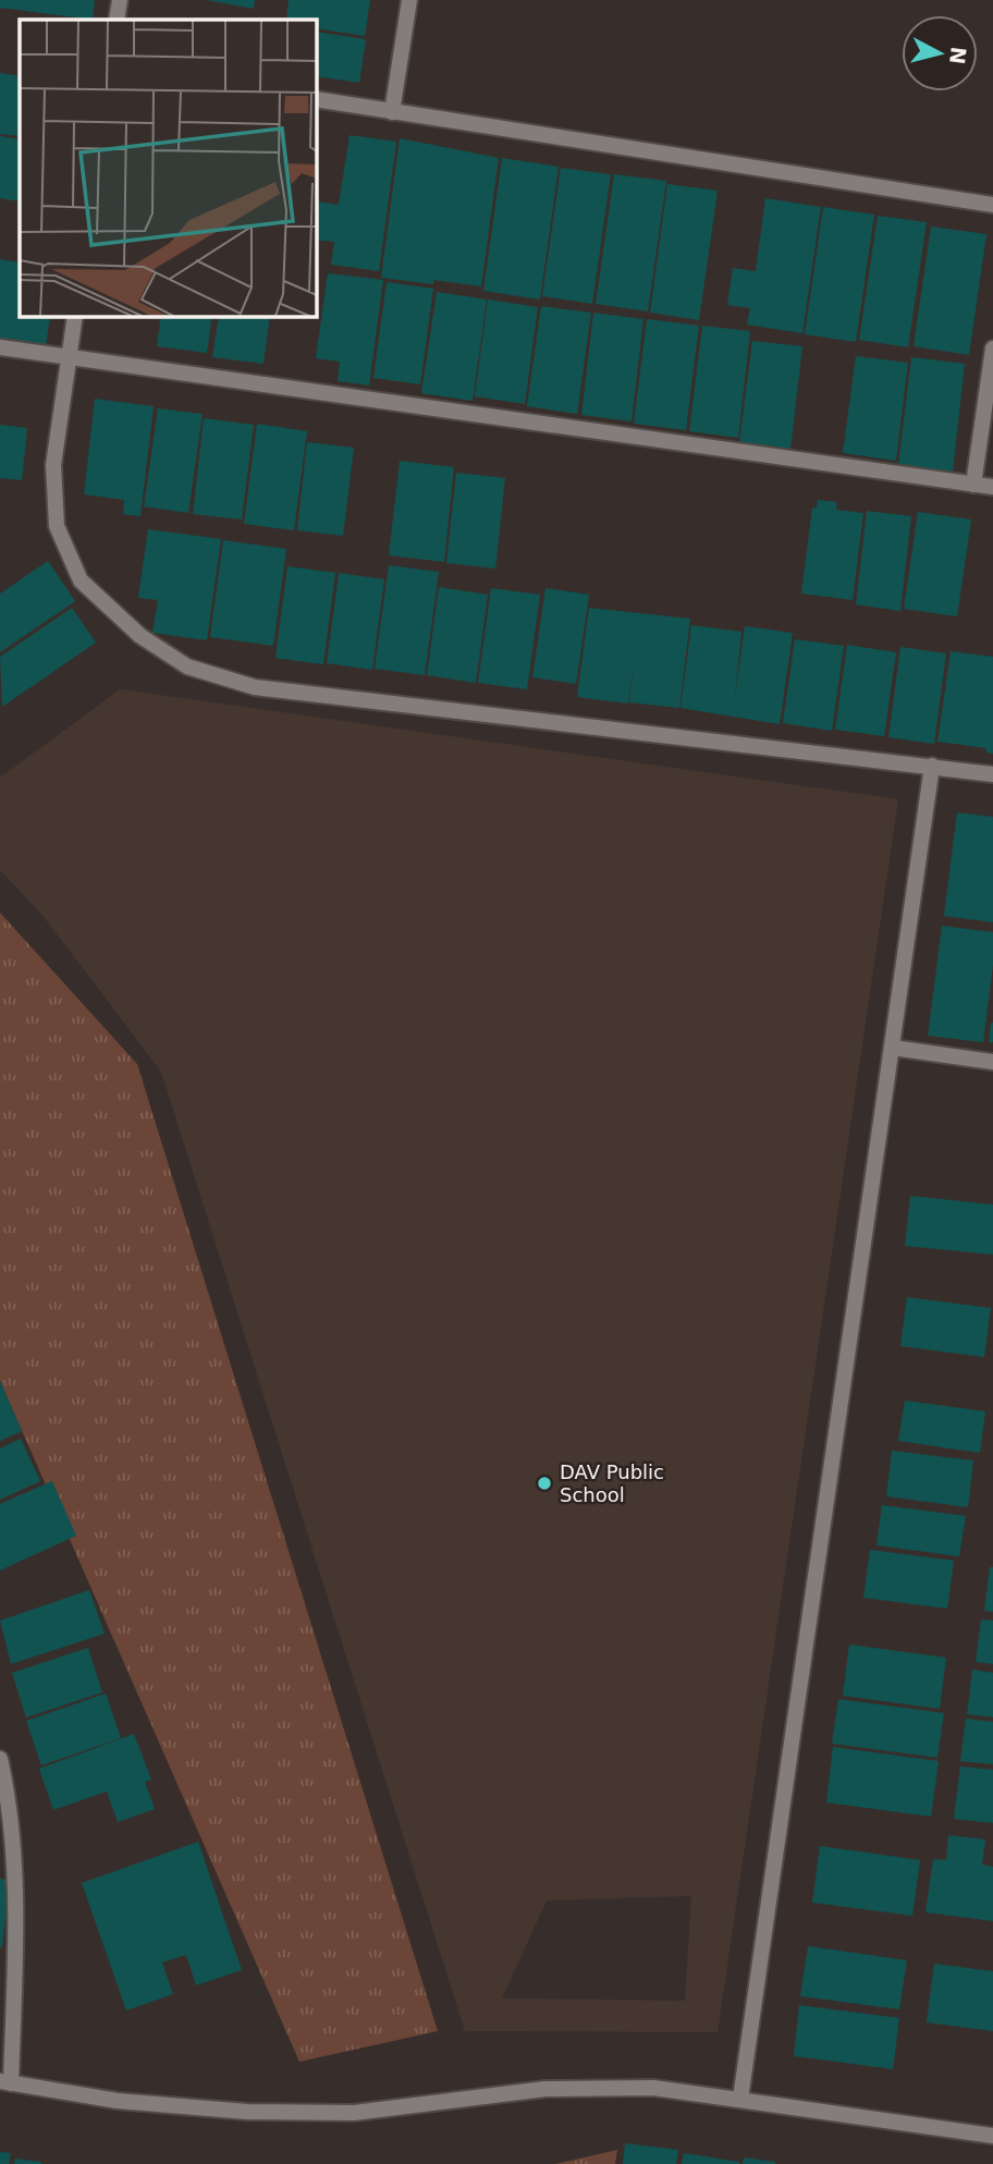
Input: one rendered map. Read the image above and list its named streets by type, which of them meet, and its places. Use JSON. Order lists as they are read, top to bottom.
{
  "places": ["DAV Public School"],
  "north": "right"
}
